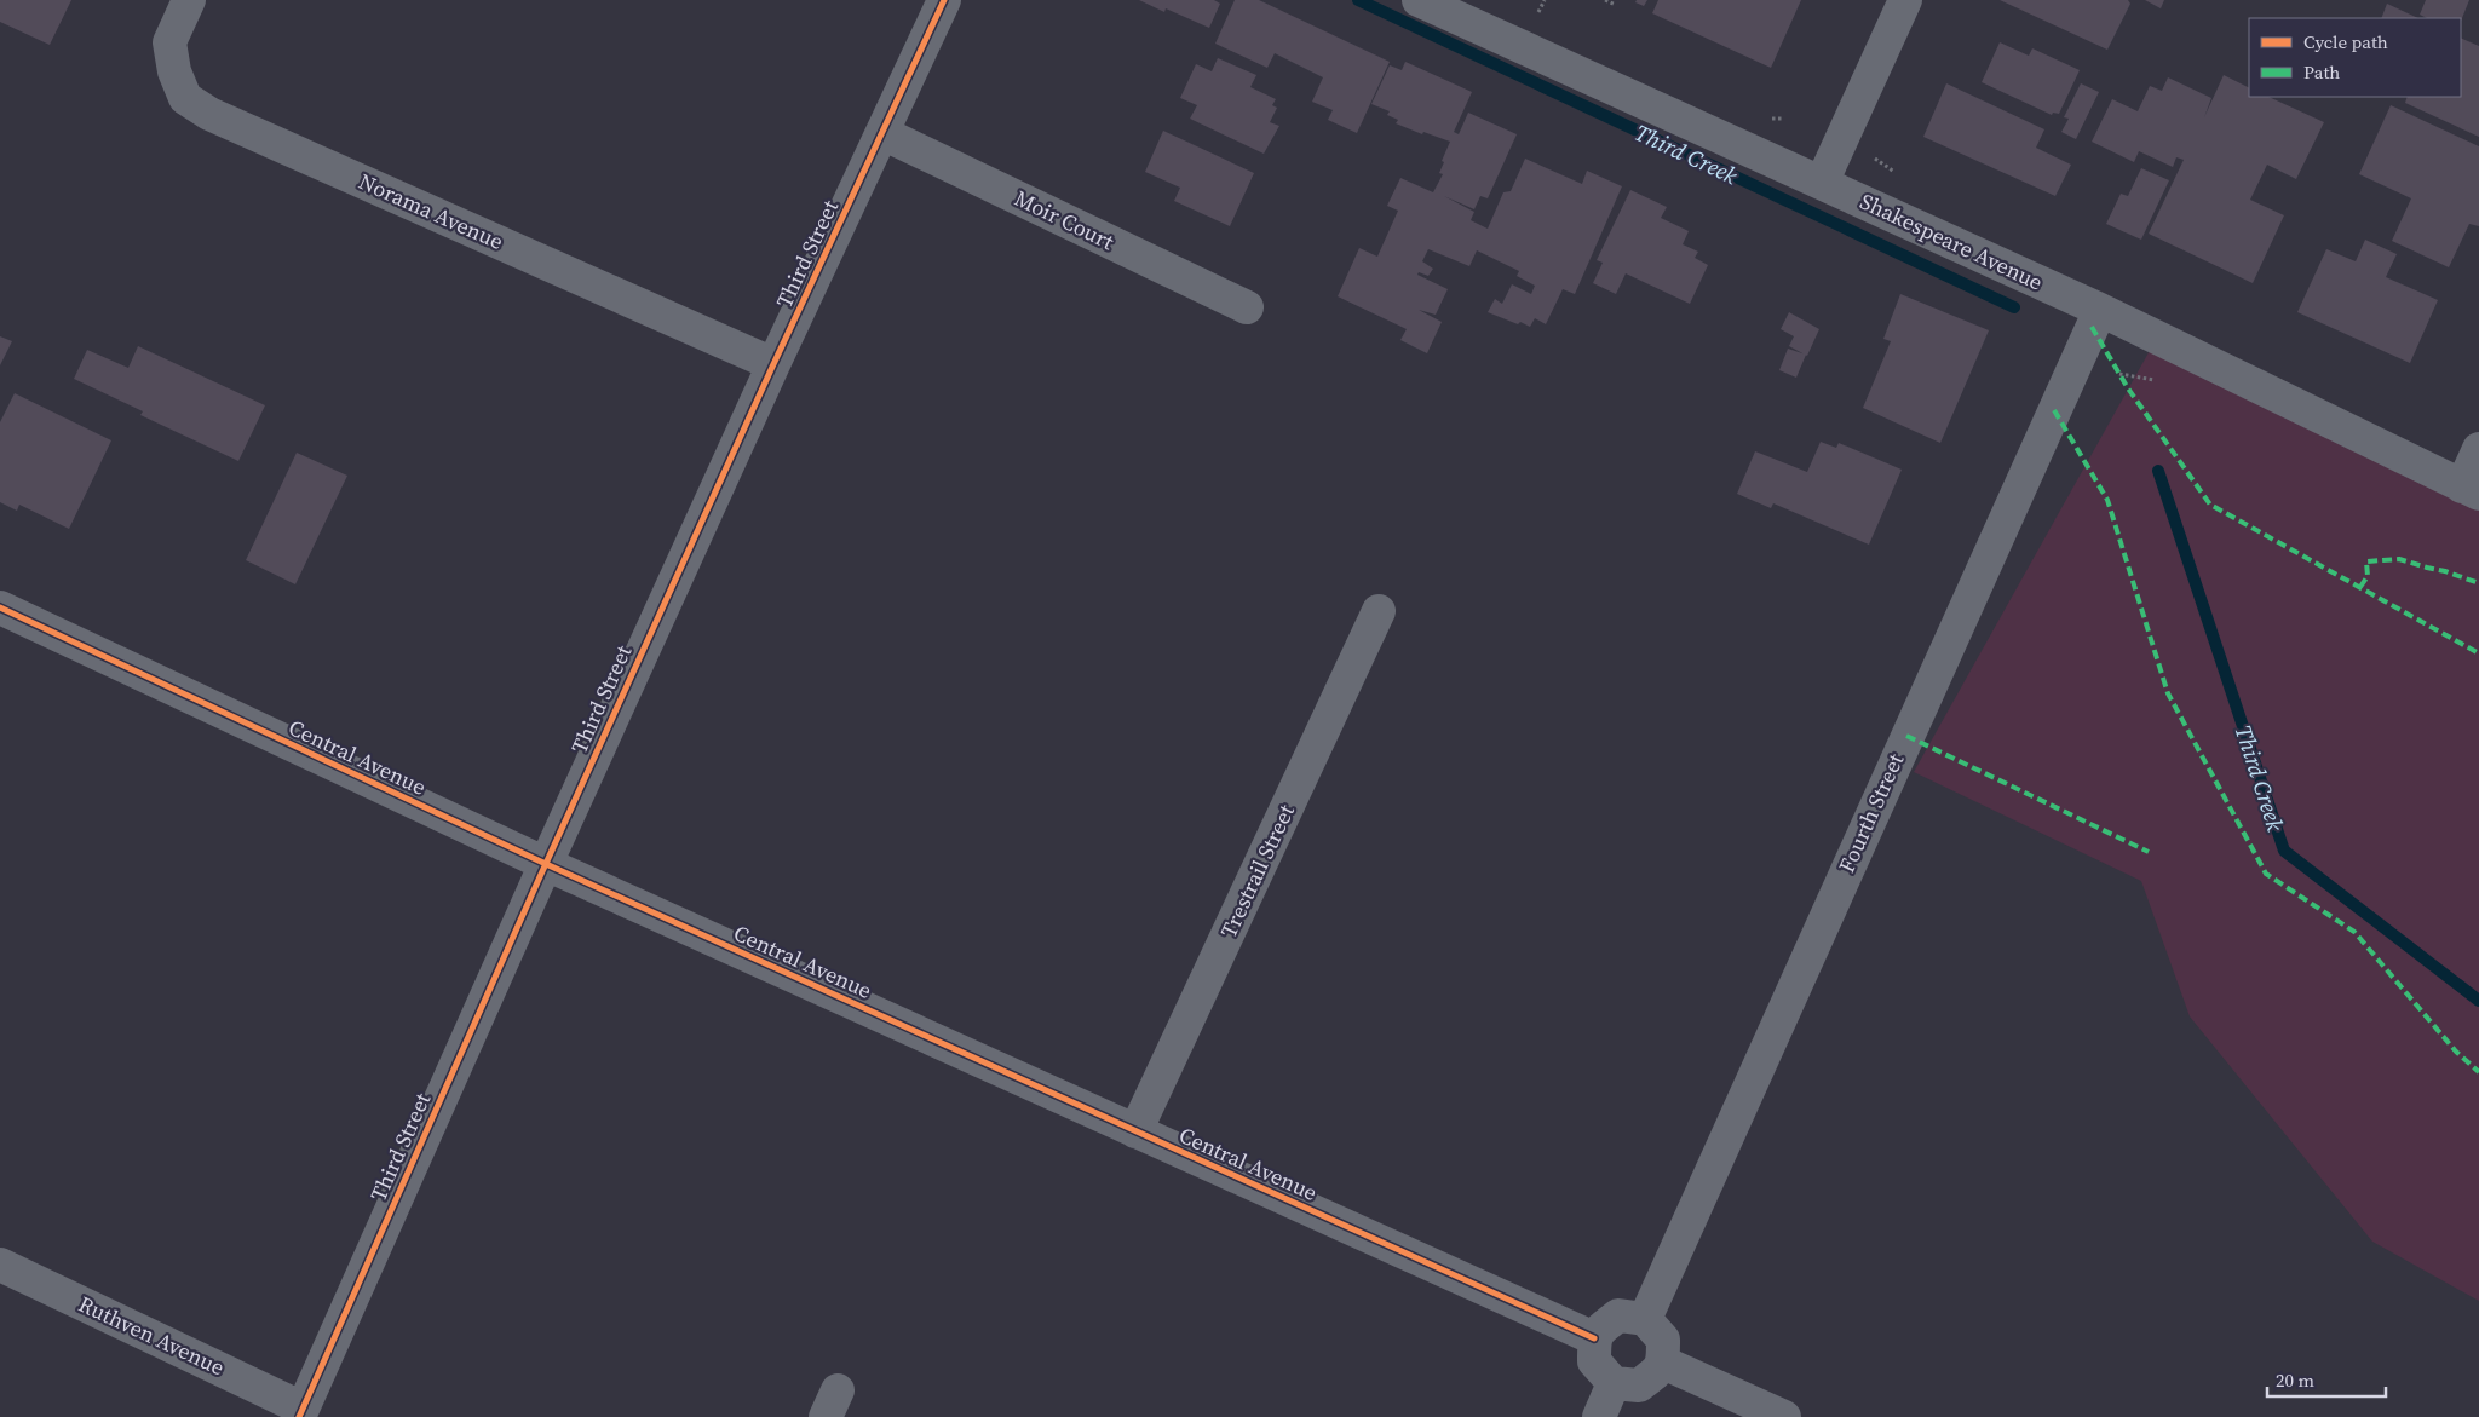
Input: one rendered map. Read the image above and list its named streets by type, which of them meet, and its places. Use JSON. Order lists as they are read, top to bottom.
{
  "streets": {
    "street": [
      "Norama Avenue",
      "Moir Court",
      "Shakespeare Avenue",
      "Third Street",
      "Central Avenue",
      "Fourth Street",
      "Trestrail Street",
      "Ruthven Avenue"
    ]
  },
  "crossings": [
    ["Norama Avenue", "Third Street"],
    ["Moir Court", "Third Street"],
    ["Shakespeare Avenue", "Fourth Street"],
    ["Third Street", "Central Avenue"],
    ["Third Street", "Ruthven Avenue"],
    ["Central Avenue", "Fourth Street"],
    ["Central Avenue", "Trestrail Street"]
  ],
  "water": ["Third Creek"],
  "legend": ["Cycle path", "Path"],
  "scale_bar": "20 m"
}
